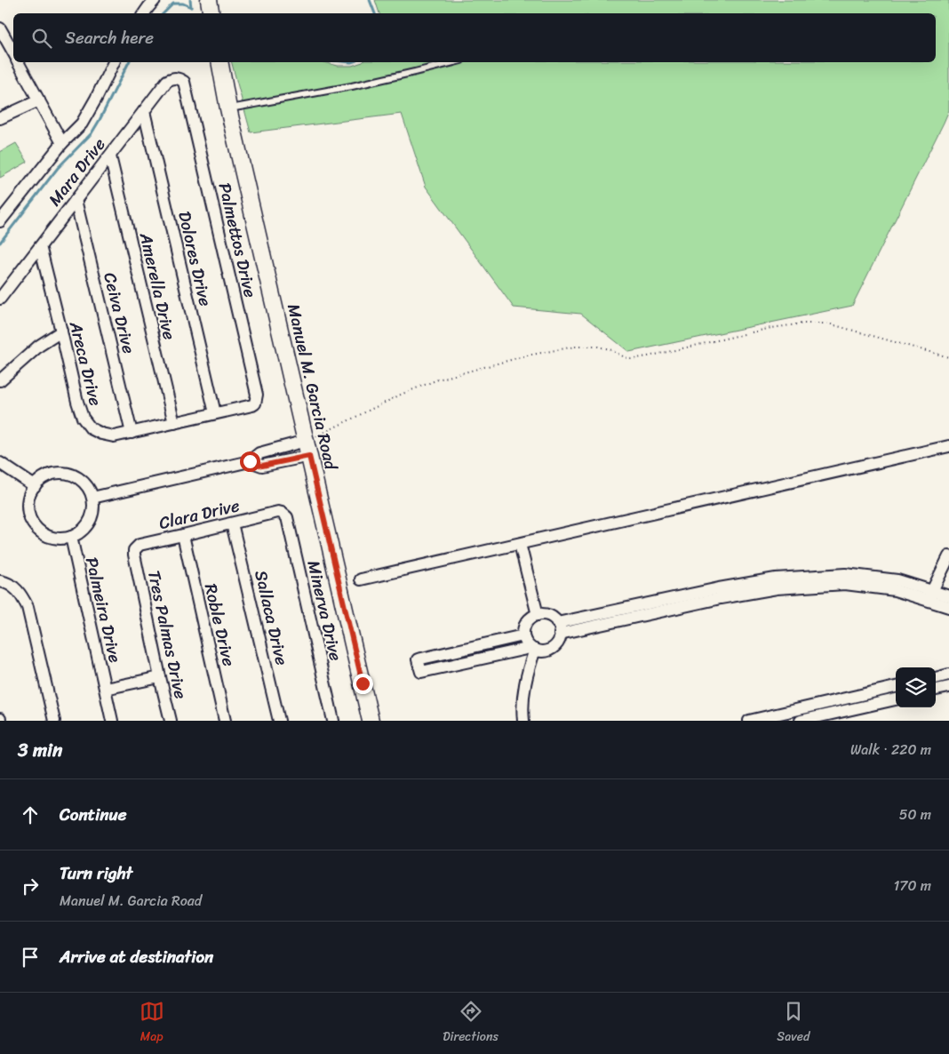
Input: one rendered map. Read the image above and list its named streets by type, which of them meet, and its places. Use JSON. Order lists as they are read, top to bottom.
{
  "streets": {
    "main road": ["Manuel M. Garcia Road"],
    "street": [
      "Mara Drive",
      "Palmettos Drive",
      "Dolores Drive",
      "Amerella Drive",
      "Ceiva Drive",
      "Areca Drive",
      "Clara Drive",
      "Palmeira Drive",
      "Minerva Drive",
      "Sallaca Drive",
      "Roble Drive",
      "Tres Palmas Drive"
    ]
  },
  "crossings": [
    ["Mara Drive", "Palmettos Drive"],
    ["Mara Drive", "Dolores Drive"],
    ["Mara Drive", "Amerella Drive"],
    ["Mara Drive", "Ceiva Drive"],
    ["Mara Drive", "Areca Drive"],
    ["Palmettos Drive", "Areca Drive"],
    ["Dolores Drive", "Areca Drive"],
    ["Amerella Drive", "Areca Drive"],
    ["Ceiva Drive", "Areca Drive"],
    ["Clara Drive", "Minerva Drive"],
    ["Clara Drive", "Sallaca Drive"],
    ["Clara Drive", "Roble Drive"],
    ["Clara Drive", "Tres Palmas Drive"],
    ["Palmeira Drive", "Tres Palmas Drive"]
  ],
  "page": {
    "search": "Search here",
    "heading": ["3 min", "Walk · 220 m"],
    "list": [
      ["Continue", "50 m"],
      ["Turn right", "Manuel M. Garcia Road", "170 m"],
      "Arrive at destination"
    ],
    "nav": ["Map", "Directions", "Saved"]
  }
}
